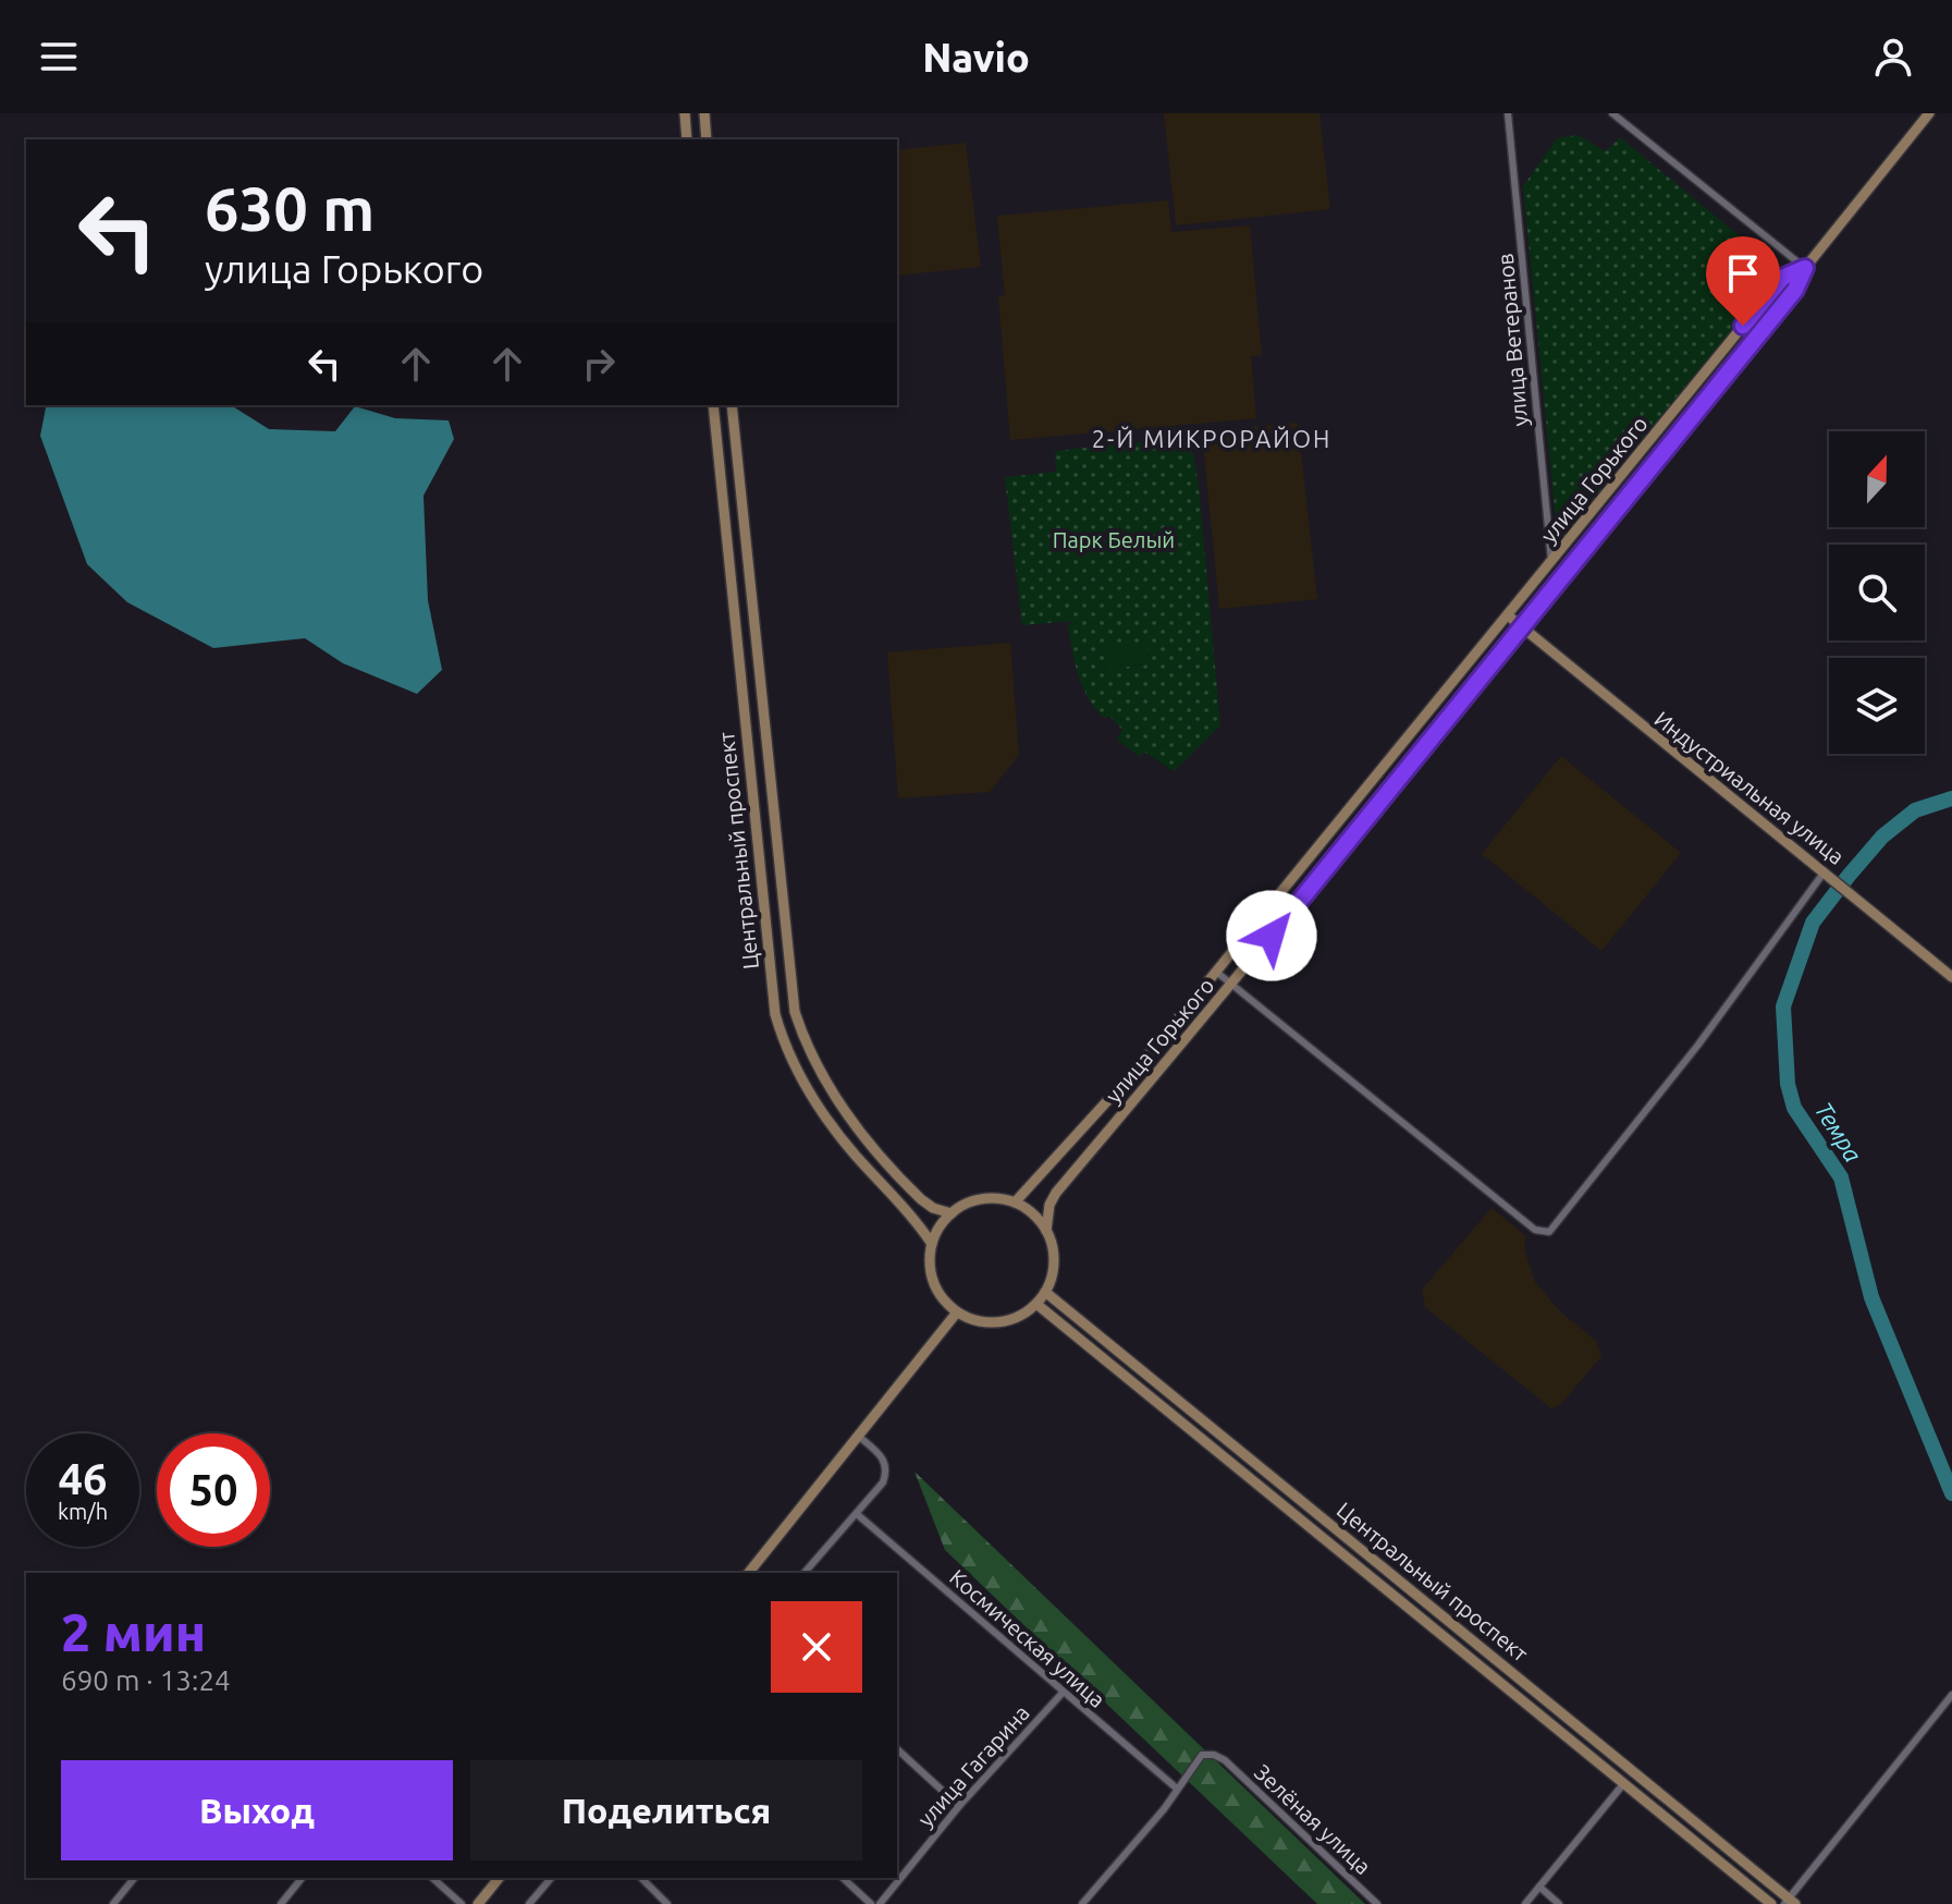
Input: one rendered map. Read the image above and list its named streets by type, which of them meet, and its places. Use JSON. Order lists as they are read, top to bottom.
{
  "streets": {
    "main road": ["улица Горького", "Индустриальная улица", "Центральный проспект"],
    "street": [
      "улица Ветеранов",
      "Космическая улица",
      "улица Гагарина",
      "Зелёная улица"
    ]
  },
  "crossings": [
    ["улица Ветеранов", "улица Горького"],
    ["улица Горького", "Индустриальная улица"],
    ["улица Горького", "Центральный проспект"],
    ["Космическая улица", "улица Гагарина"],
    ["Космическая улица", "Зелёная улица"]
  ],
  "districts": ["2-Й МИКРОРАЙОН"],
  "water": ["Темра"],
  "parks": ["Парк Белый"],
  "north": "top",
  "page": {
    "header": "Navio",
    "turn": ["630 m", "улица Горького"],
    "speed": "46 km/h",
    "limit": "50",
    "heading": ["2 мин", "690 m · 13:24"],
    "buttons": ["Выход", "Поделиться"]
  }
}
